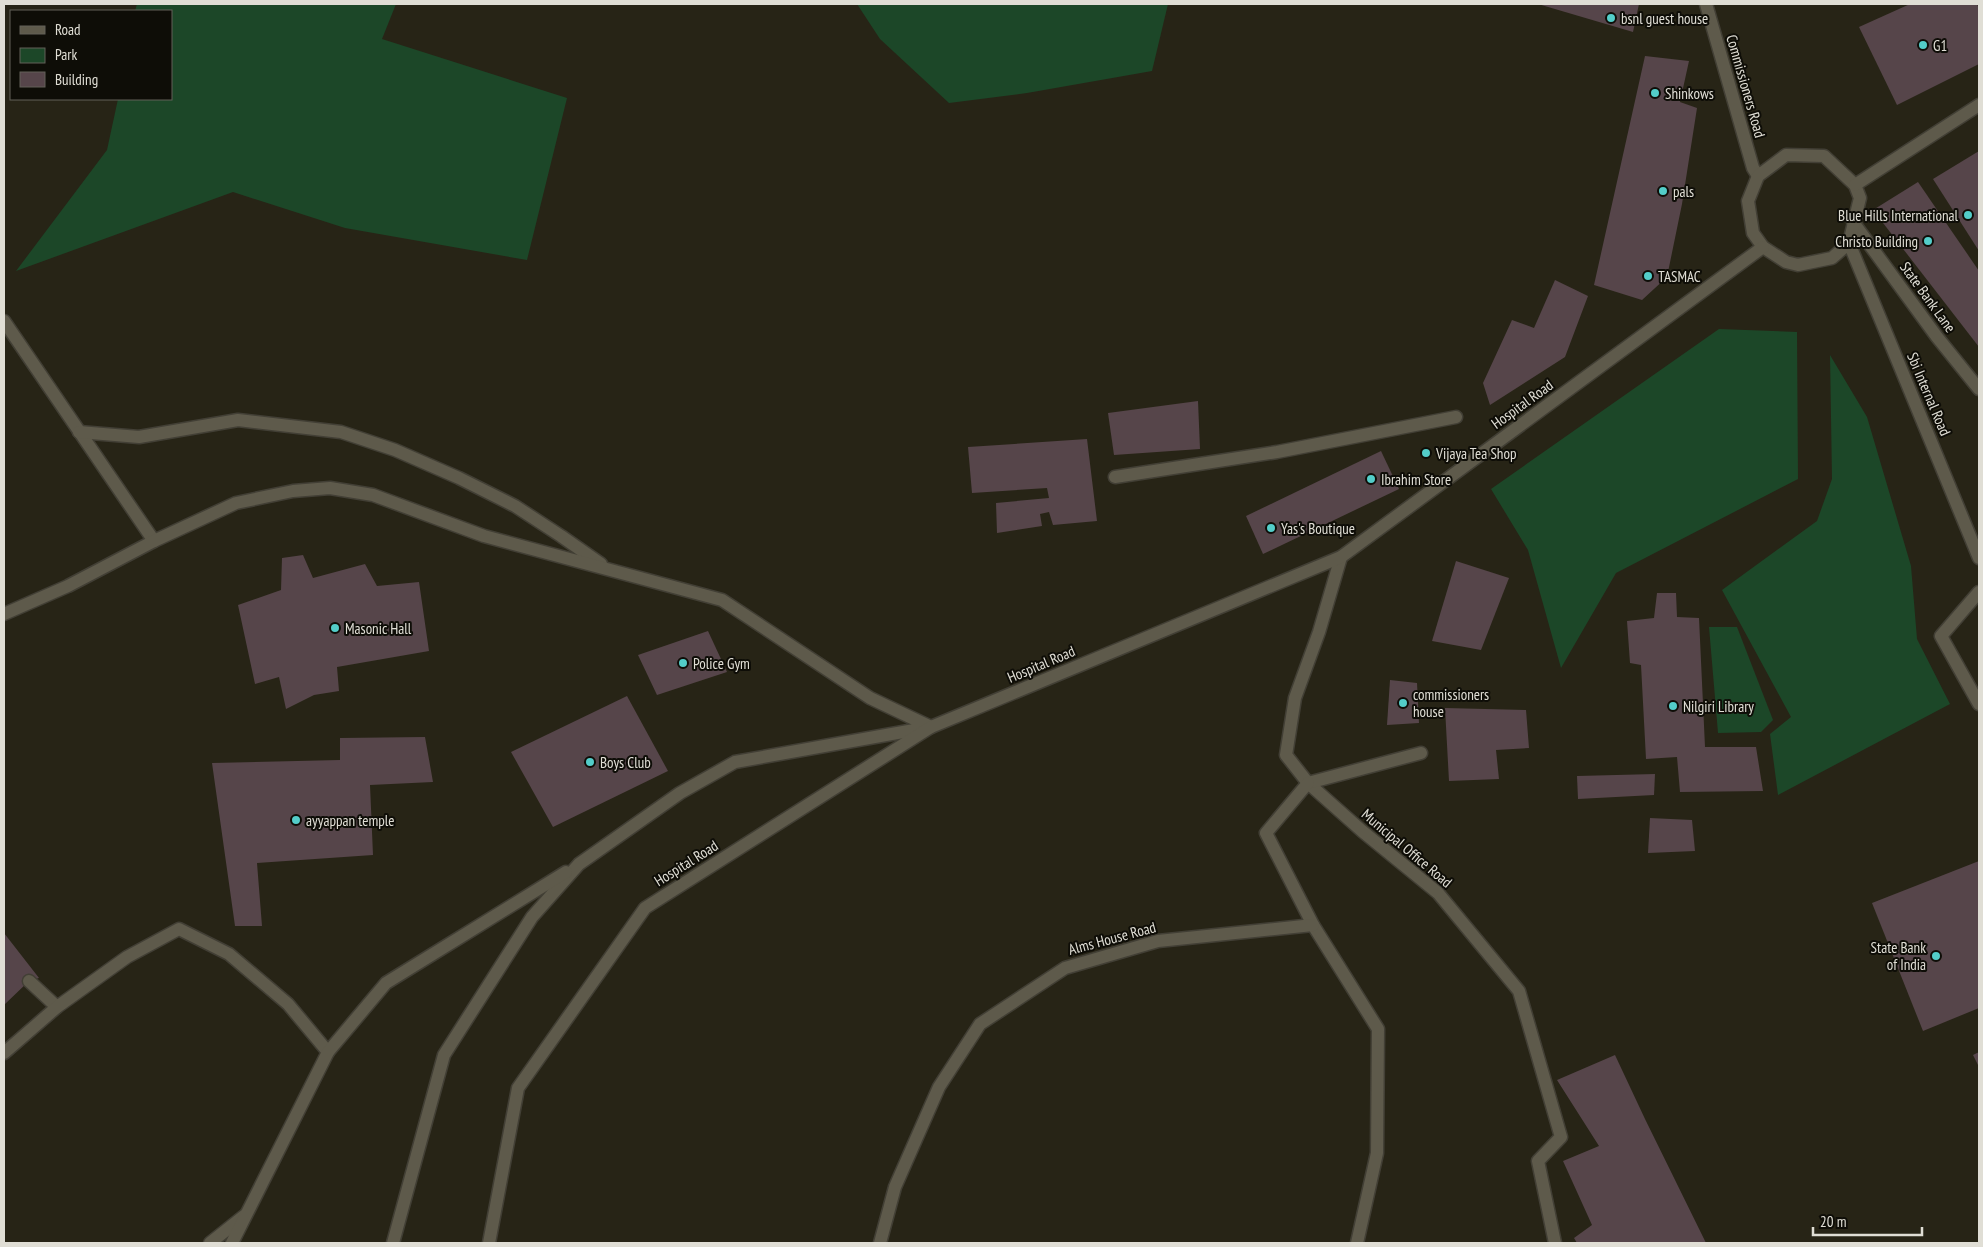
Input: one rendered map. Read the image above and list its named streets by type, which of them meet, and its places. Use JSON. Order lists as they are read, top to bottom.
{
  "streets": {
    "street": [
      "Commissioners Road",
      "State Bank Lane",
      "Sbi Internal Road",
      "Hospital Road",
      "Municipal Office Road",
      "Alms House Road"
    ]
  },
  "crossings": [
    ["Commissioners Road", "State Bank Lane"],
    ["Commissioners Road", "Sbi Internal Road"],
    ["Commissioners Road", "Hospital Road"],
    ["State Bank Lane", "Sbi Internal Road"],
    ["State Bank Lane", "Hospital Road"],
    ["Sbi Internal Road", "Hospital Road"],
    ["Hospital Road", "Municipal Office Road"]
  ],
  "places": [
    "bsnl guest house",
    "G1",
    "Shinkows",
    "pals",
    "Blue Hills International",
    "Christo Building",
    "TASMAC",
    "Vijaya Tea Shop",
    "Ibrahim Store",
    "Yas's Boutique",
    "Masonic Hall",
    "Police Gym",
    "commissioners house",
    "Nilgiri Library",
    "Boys Club",
    "ayyappan temple",
    "State Bank of India"
  ],
  "legend": ["Road", "Park", "Building"],
  "scale_bar": "20 m"
}
